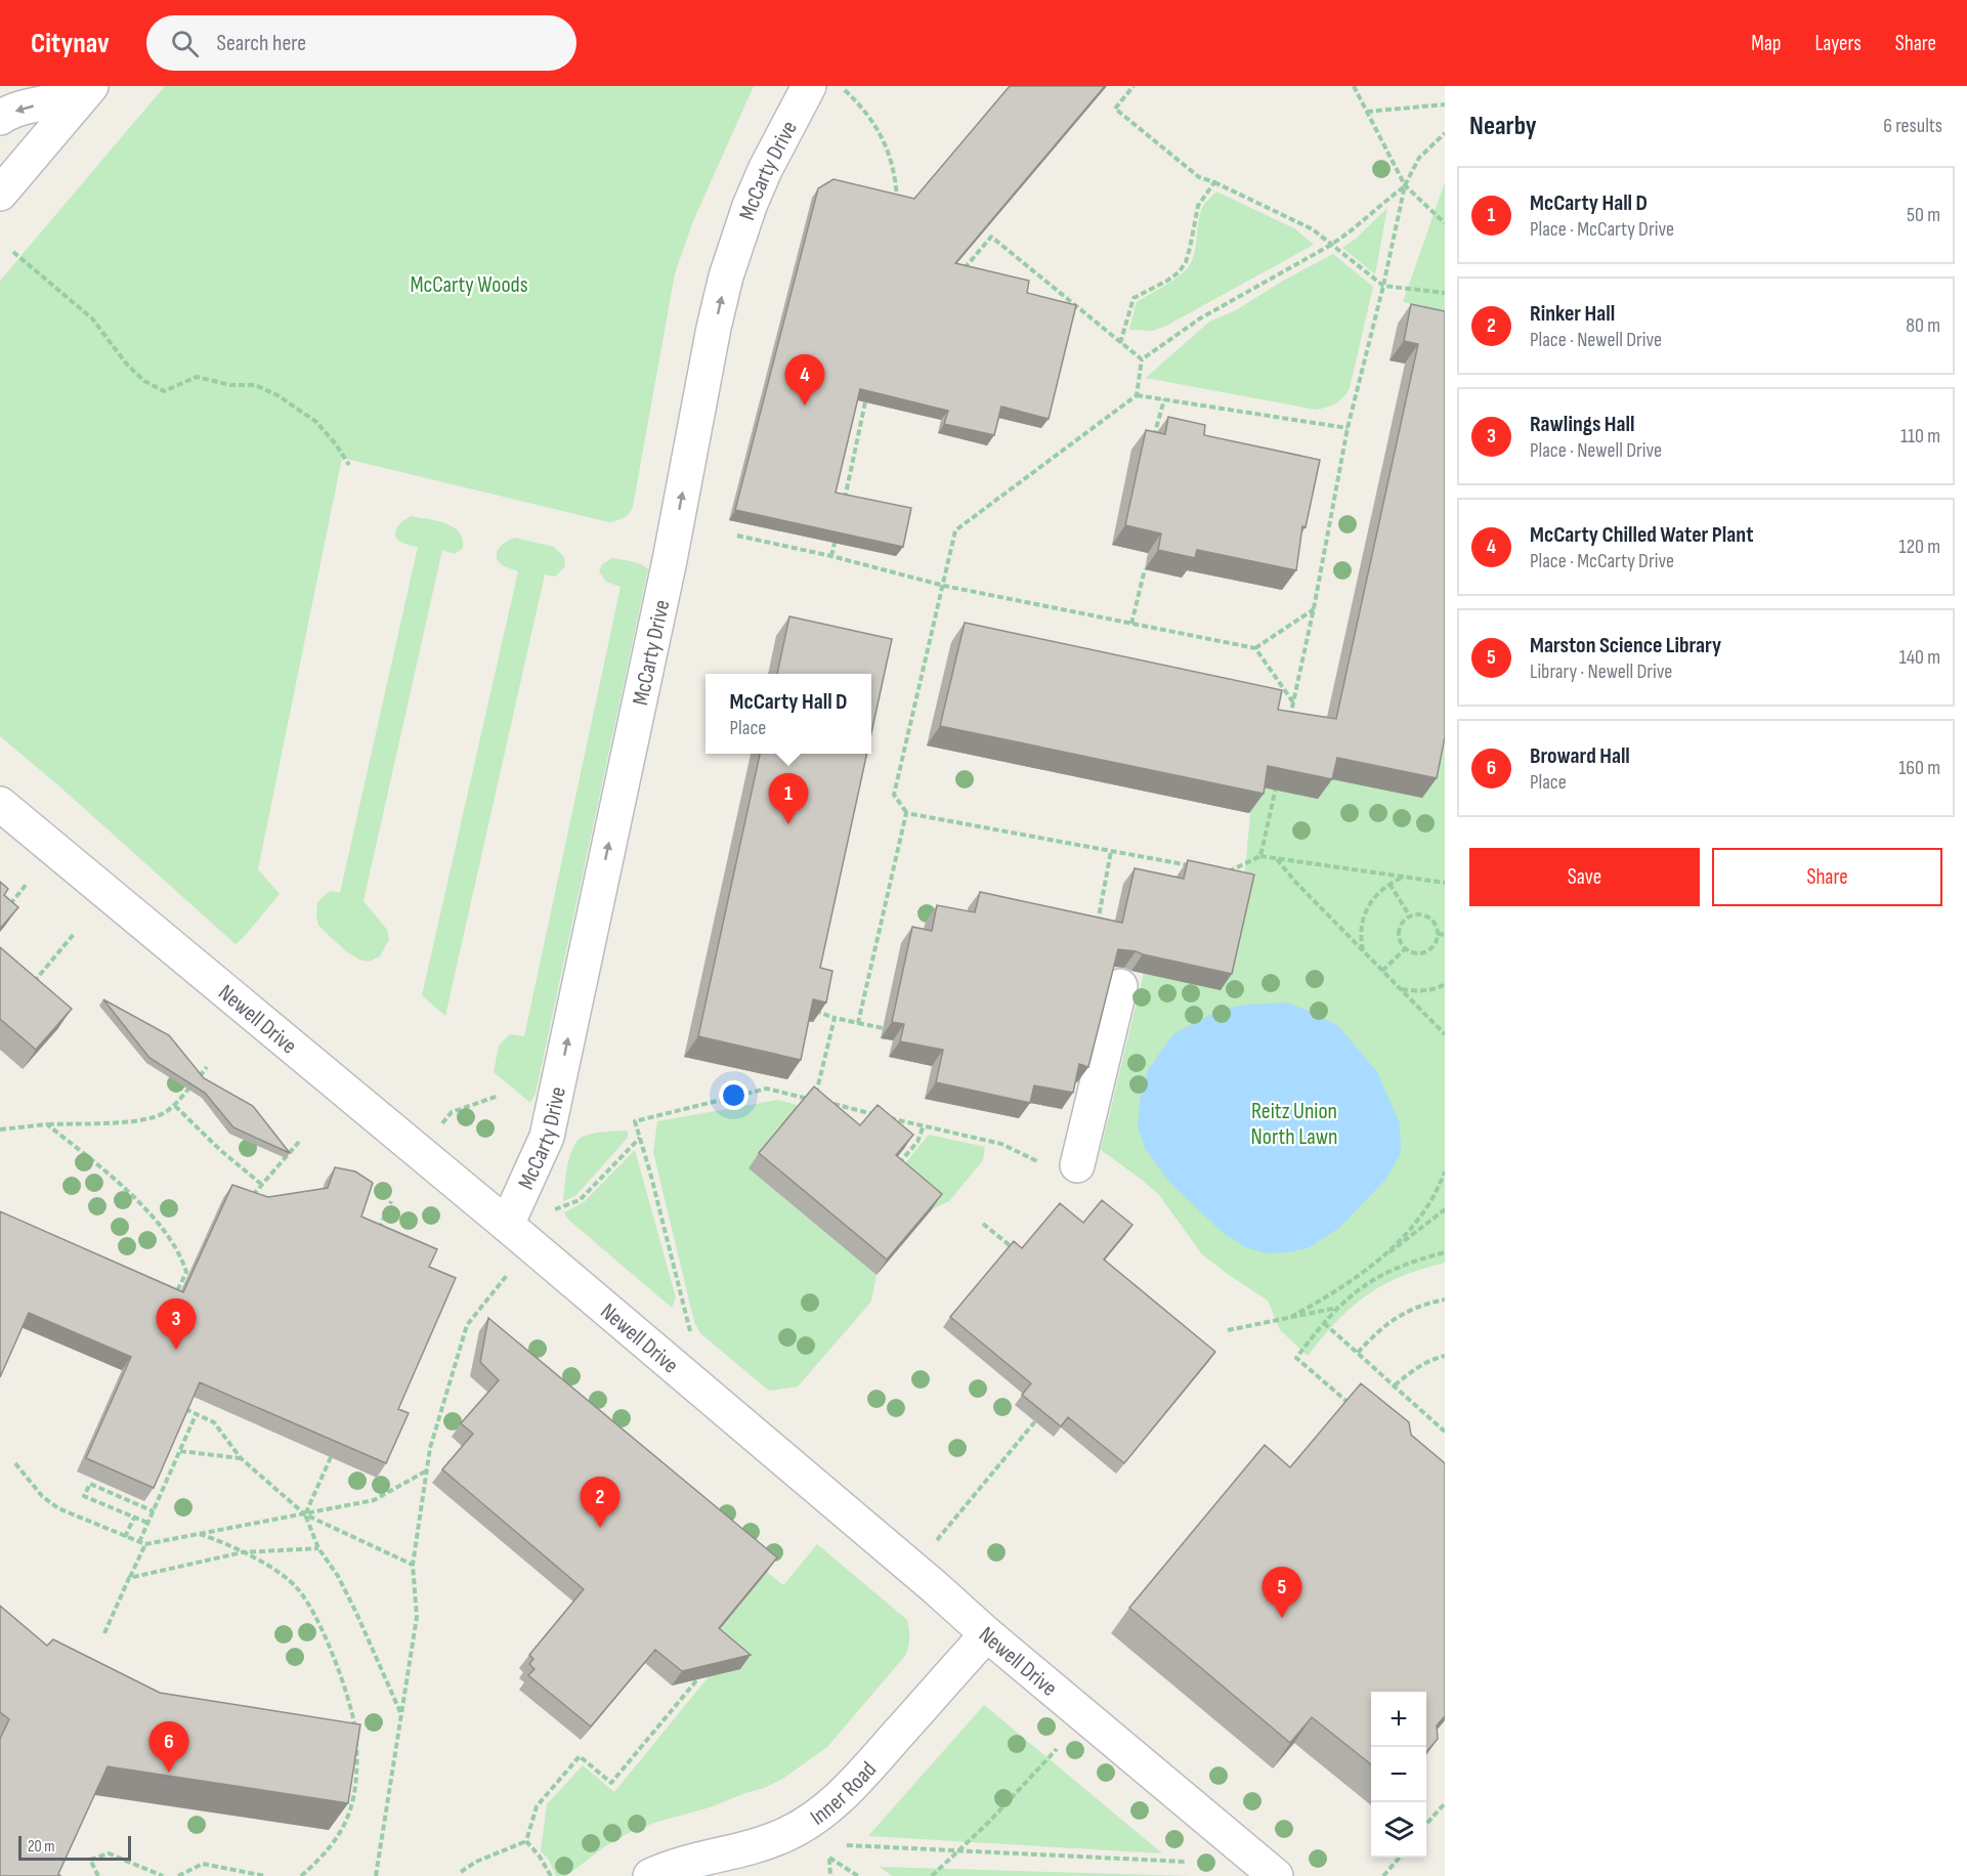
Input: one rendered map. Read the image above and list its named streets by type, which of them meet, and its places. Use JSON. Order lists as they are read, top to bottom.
{
  "streets": {
    "street": ["McCarty Drive", "Newell Drive", "Inner Road"]
  },
  "crossings": [
    ["McCarty Drive", "Newell Drive"],
    ["Newell Drive", "Inner Road"]
  ],
  "one_way": ["McCarty Drive"],
  "parks": ["McCarty Woods", "Reitz Union North Lawn"],
  "scale_bar": "20 m",
  "page": {
    "header": "Citynav",
    "search": "Search here",
    "nav": ["Map", "Layers", "Share"],
    "heading": ["Nearby", "6 results"],
    "list": [
      {
        "mark": "1",
        "name": "McCarty Hall D",
        "note": "Place · McCarty Drive",
        "value": "50 m"
      },
      {
        "mark": "2",
        "name": "Rinker Hall",
        "note": "Place · Newell Drive",
        "value": "80 m"
      },
      {
        "mark": "3",
        "name": "Rawlings Hall",
        "note": "Place · Newell Drive",
        "value": "110 m"
      },
      {
        "mark": "4",
        "name": "McCarty Chilled Water Plant",
        "note": "Place · McCarty Drive",
        "value": "120 m"
      },
      {
        "mark": "5",
        "name": "Marston Science Library",
        "note": "Library · Newell Drive",
        "value": "140 m"
      },
      {
        "mark": "6",
        "name": "Broward Hall",
        "note": "Place",
        "value": "160 m"
      }
    ],
    "pins": [
      "4",
      "1",
      "3",
      "2",
      "5",
      "6"
    ],
    "popup": ["McCarty Hall D", "Place"],
    "buttons": ["Save", "Share"],
    "map_buttons": ["+", "−"],
    "scale": "20 m"
  }
}
